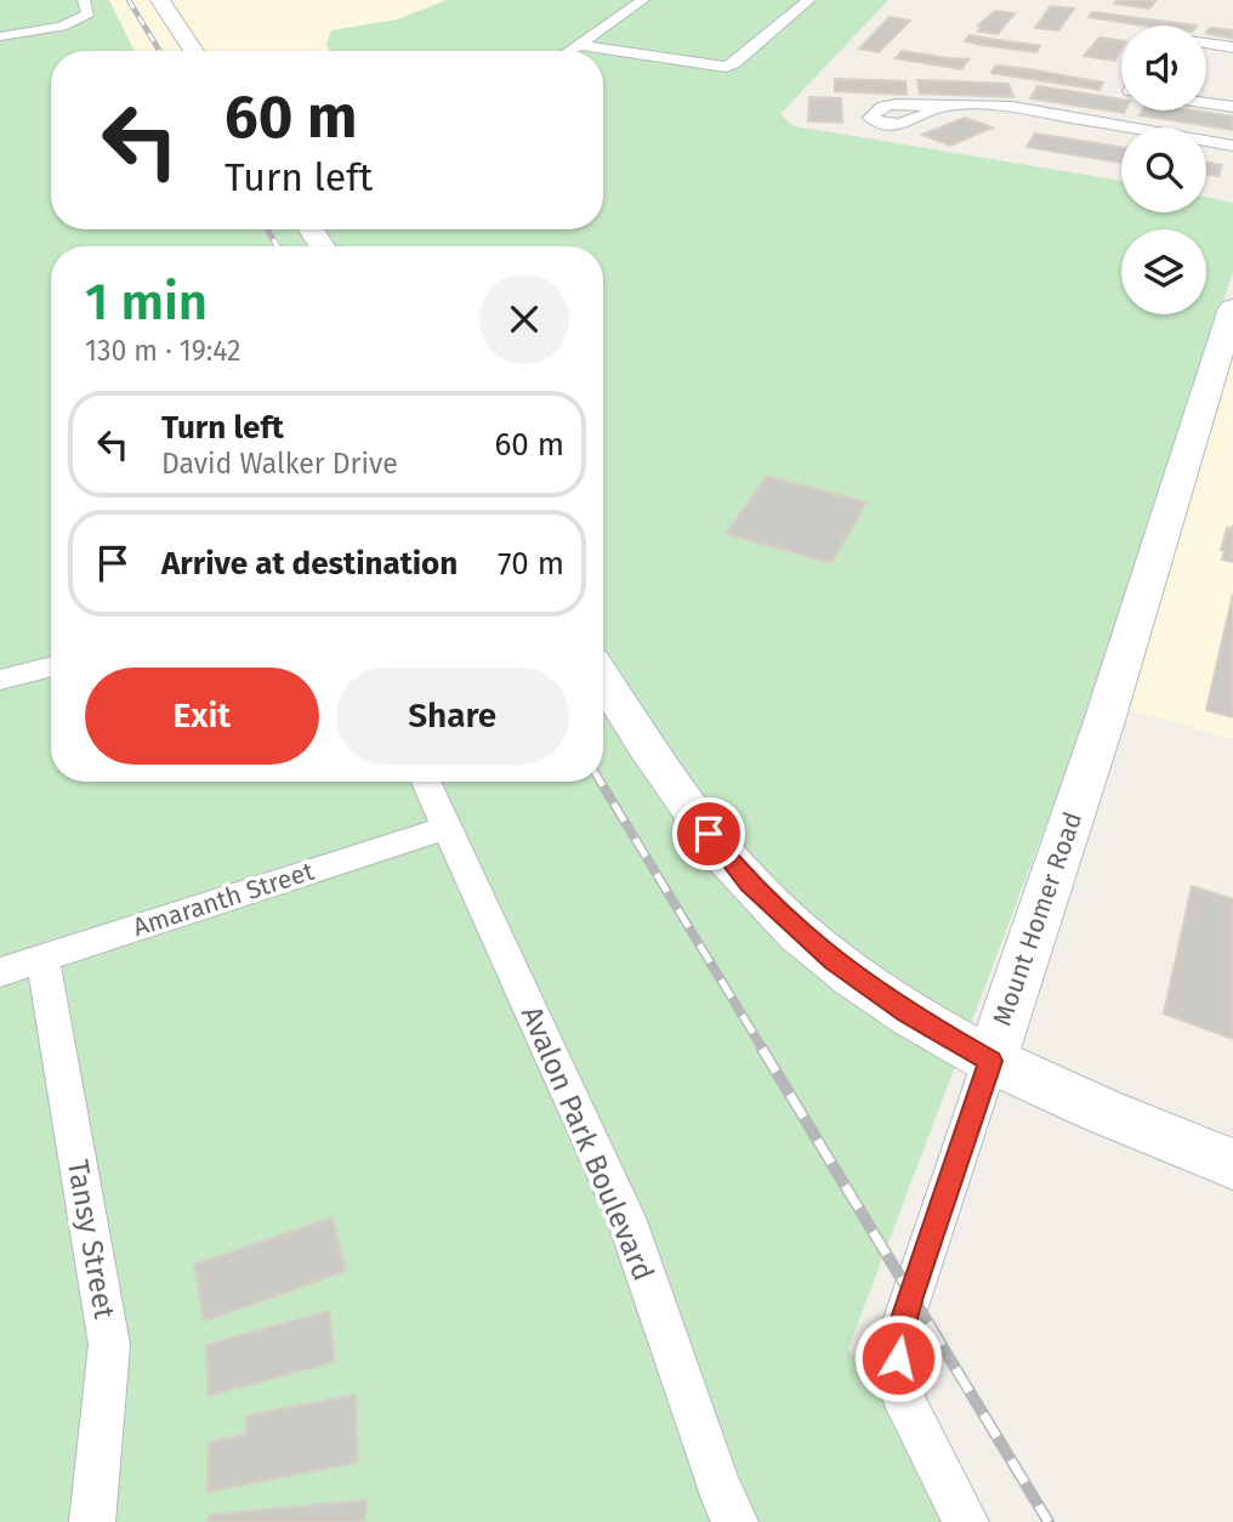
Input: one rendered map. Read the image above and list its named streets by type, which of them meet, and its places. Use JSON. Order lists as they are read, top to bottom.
{
  "streets": {
    "street": [
      "Amaranth Street",
      "Mount Homer Road",
      "Avalon Park Boulevard",
      "Tansy Street"
    ]
  },
  "crossings": [
    ["Amaranth Street", "Avalon Park Boulevard"],
    ["Amaranth Street", "Tansy Street"]
  ],
  "page": {
    "turn": ["60 m", "Turn left"],
    "heading": ["1 min", "130 m · 19:42"],
    "list": [
      {
        "name": "Turn left",
        "note": "David Walker Drive",
        "value": "60 m"
      },
      {
        "name": "Arrive at destination",
        "value": "70 m"
      }
    ],
    "buttons": ["Exit", "Share"]
  }
}
